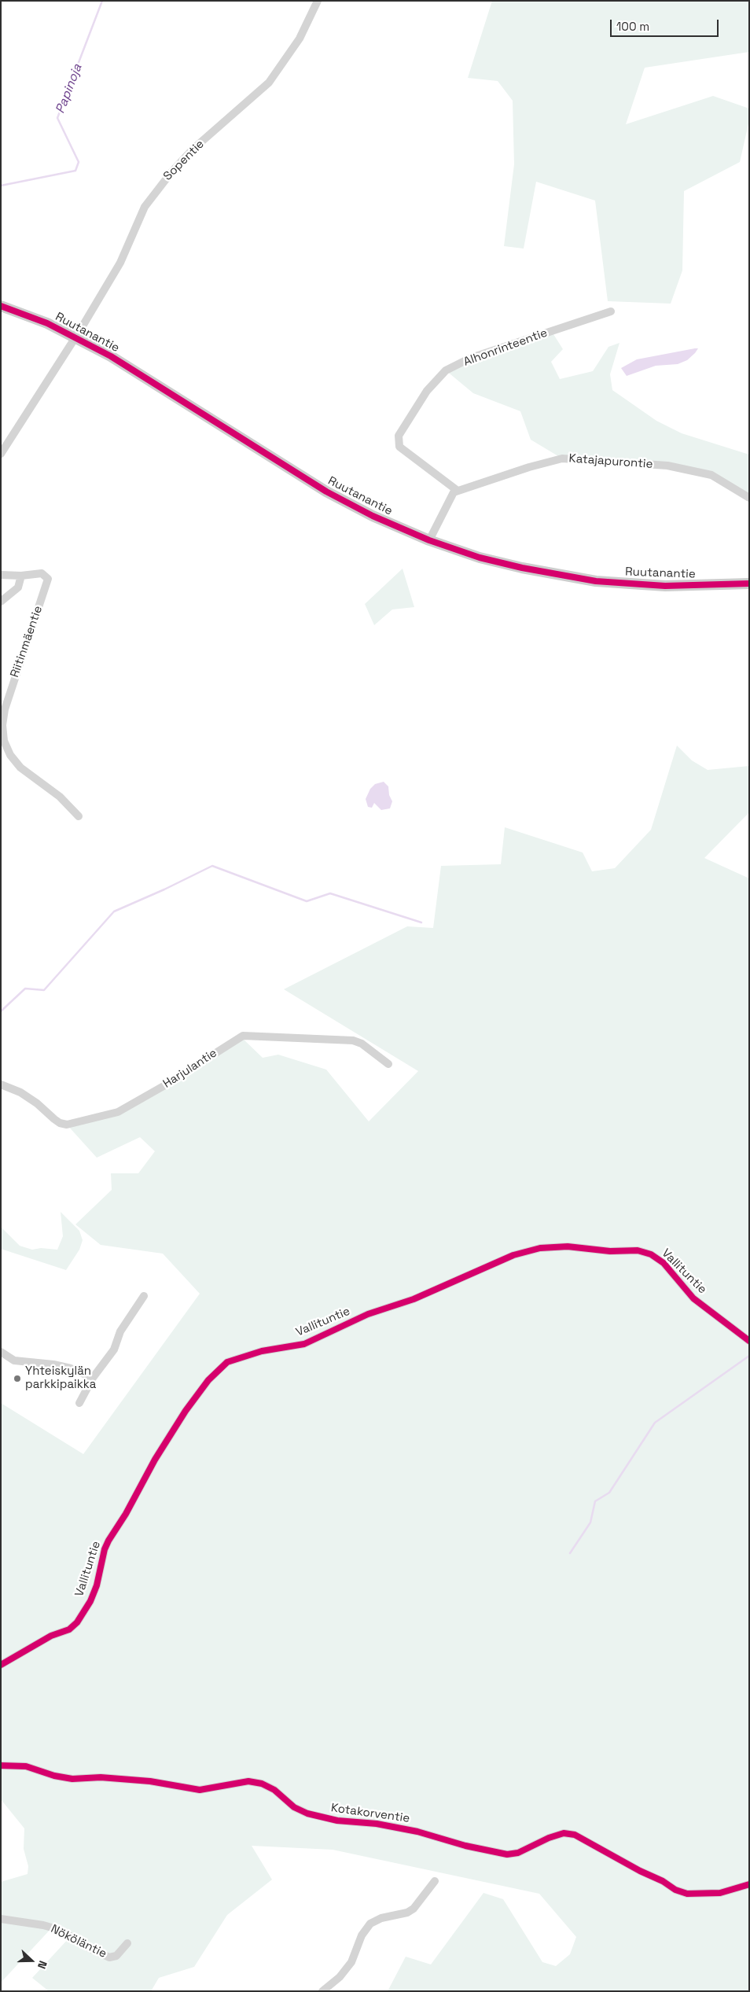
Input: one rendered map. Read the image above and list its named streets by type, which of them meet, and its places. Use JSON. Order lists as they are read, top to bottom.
{
  "streets": {
    "street": [
      "Sopentie",
      "Ruutanantie",
      "Alhonrinteentie",
      "Katajapurontie",
      "Riitinmäentie",
      "Harjulantie",
      "Vallituntie",
      "Kotakorventie",
      "Nököläntie"
    ]
  },
  "crossings": [
    ["Sopentie", "Ruutanantie"],
    ["Alhonrinteentie", "Katajapurontie"]
  ],
  "water": ["Papinoja"],
  "places": ["Yhteiskylän parkkipaikka"],
  "scale_bar": "100 m",
  "north": "right"
}
